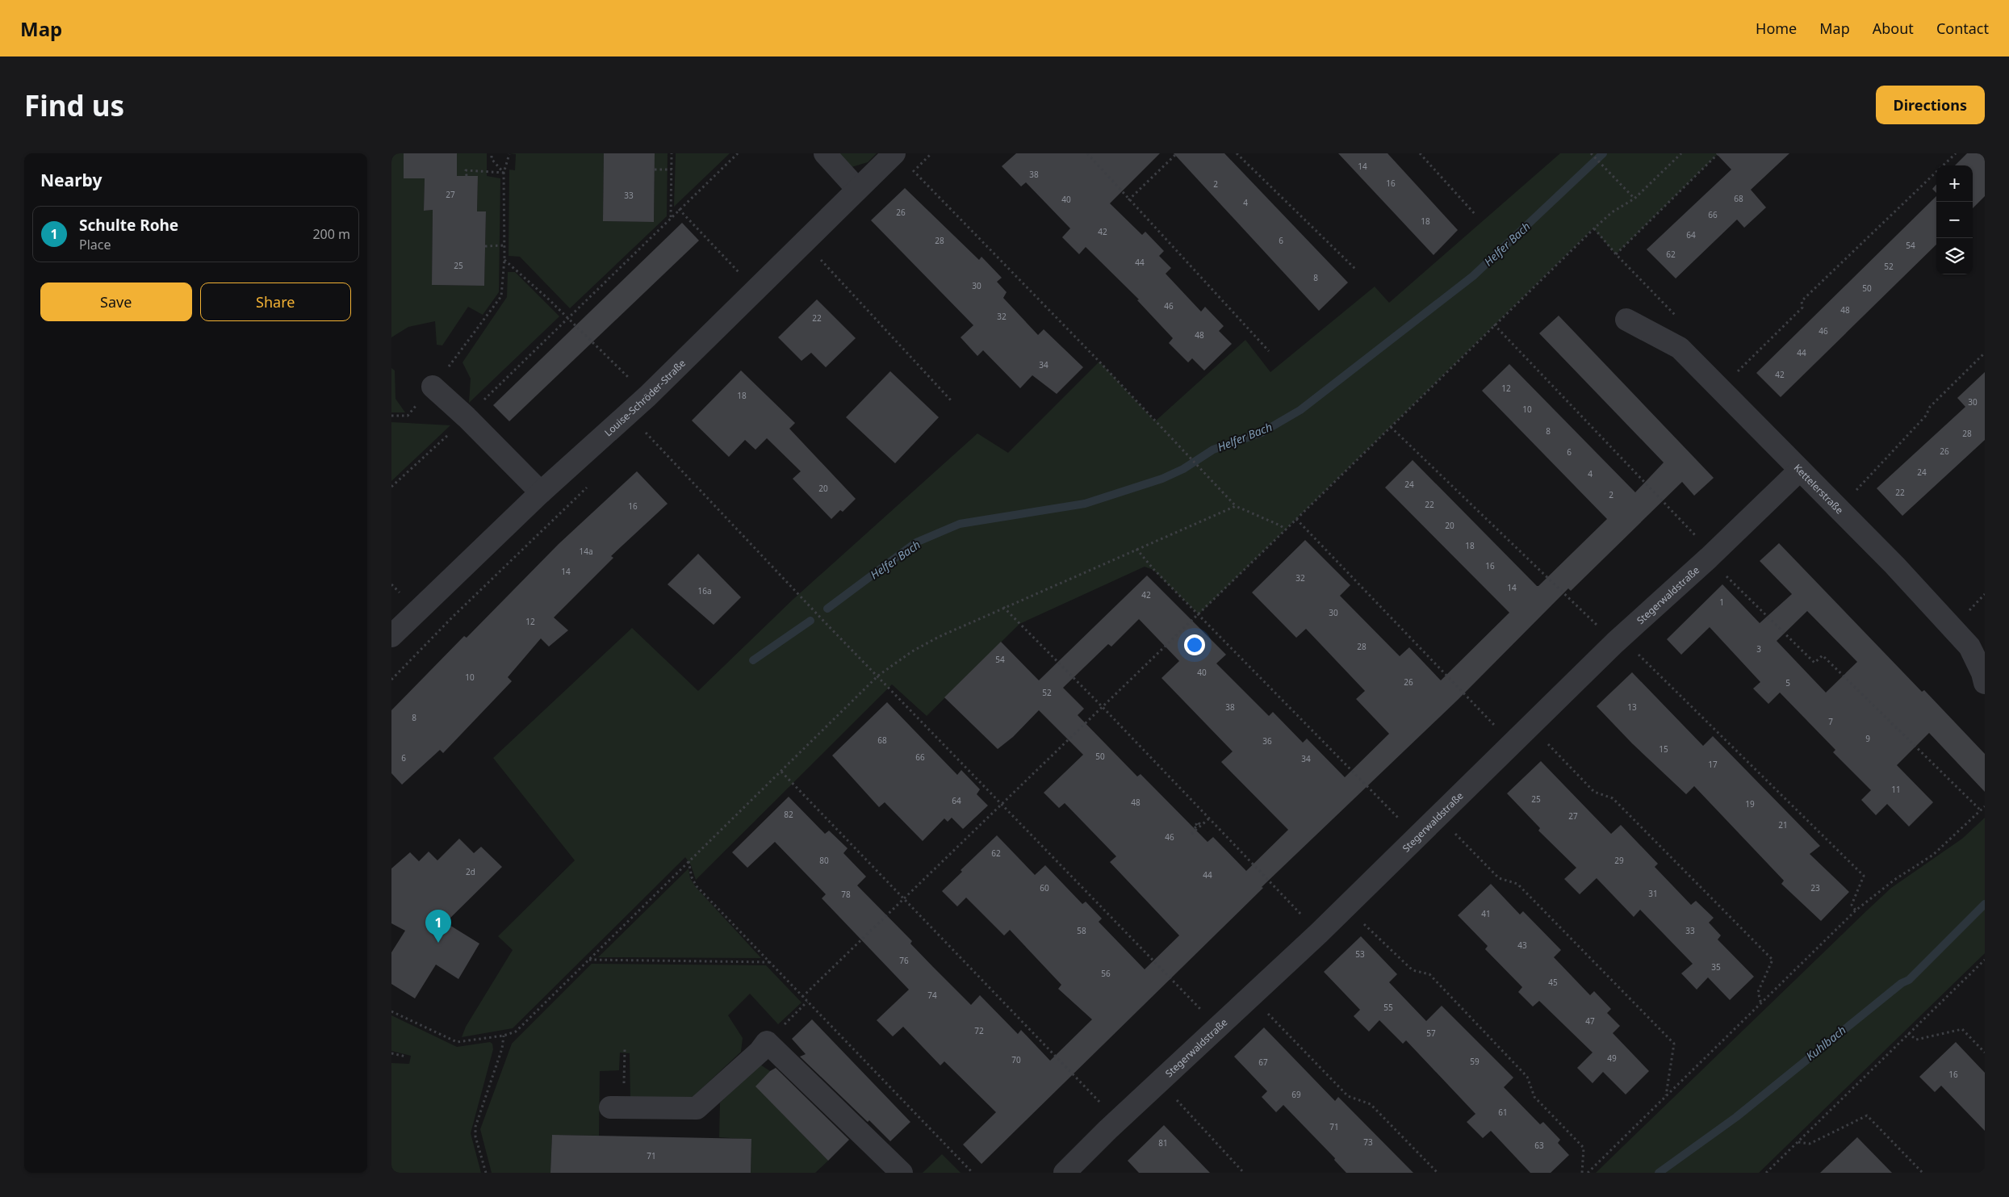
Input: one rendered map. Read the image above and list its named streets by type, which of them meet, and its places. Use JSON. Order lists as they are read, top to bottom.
{
  "streets": {
    "street": ["Louise-Schröder-Straße", "Kettelerstraße", "Stegerwaldstraße"]
  },
  "crossings": [
    ["Kettelerstraße", "Stegerwaldstraße"]
  ],
  "water": ["Helfer Bach", "Kuhlbach"],
  "house_numbers": [
    "14",
    "38",
    "16",
    "2",
    "27",
    "33",
    "68",
    "40",
    "4",
    "26",
    "66",
    "18",
    "42",
    "64",
    "28",
    "6",
    "54",
    "62",
    "44",
    "25",
    "52",
    "8",
    "30",
    "50",
    "46",
    "48",
    "32",
    "22",
    "46",
    "48",
    "44",
    "34",
    "42",
    "12",
    "18",
    "30",
    "10",
    "8",
    "28",
    "26",
    "6",
    "24",
    "4",
    "24",
    "20",
    "22",
    "2",
    "22",
    "16",
    "20",
    "18",
    "14a",
    "16",
    "14",
    "32",
    "14",
    "16a",
    "42",
    "1",
    "30",
    "12",
    "28",
    "3",
    "54",
    "40",
    "10",
    "26",
    "5",
    "52",
    "38",
    "13",
    "8",
    "7",
    "9",
    "68",
    "36",
    "15",
    "50",
    "66",
    "6",
    "34",
    "17",
    "11",
    "25",
    "64",
    "48",
    "19",
    "82",
    "27",
    "21",
    "46",
    "62",
    "80",
    "29",
    "2d",
    "44",
    "60",
    "23",
    "31",
    "78",
    "41",
    "58",
    "33",
    "43",
    "53",
    "76",
    "35",
    "56",
    "45",
    "74",
    "55",
    "47",
    "72",
    "57",
    "49",
    "70",
    "59",
    "67",
    "16",
    "69",
    "61",
    "71",
    "73",
    "81",
    "63",
    "71"
  ],
  "page": {
    "header": "Map",
    "nav": [
      "Home",
      "Map",
      "About",
      "Contact"
    ],
    "buttons": [
      "Directions",
      ["Save", "Share"]
    ],
    "title": "Find us",
    "heading": "Nearby",
    "map_buttons": ["+", "−"],
    "list": [
      {
        "mark": "1",
        "name": "Schulte Rohe",
        "note": "Place",
        "value": "200 m"
      }
    ],
    "pins": "1"
  }
}
